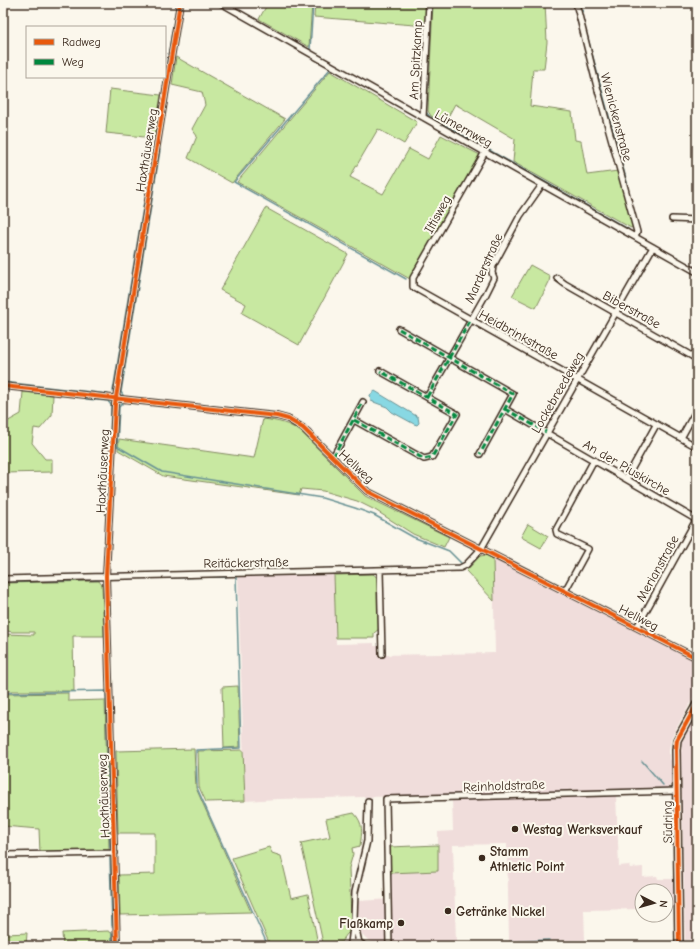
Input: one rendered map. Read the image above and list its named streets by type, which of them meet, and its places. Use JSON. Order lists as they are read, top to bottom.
{
  "streets": {
    "main road": ["Südring"],
    "street": [
      "Am Spitzkamp",
      "Wienickenstraße",
      "Lümernweg",
      "Haxthäuserweg",
      "Iltisweg",
      "Marderstraße",
      "Biberstraße",
      "Heidbrinkstraße",
      "Lockebreedeweg",
      "Hellweg",
      "An der Piuskirche",
      "Reitäckerstraße",
      "Merianstraße",
      "Reinholdstraße"
    ]
  },
  "crossings": [
    ["Am Spitzkamp", "Lümernweg"],
    ["Wienickenstraße", "Lümernweg"],
    ["Lümernweg", "Iltisweg"],
    ["Lümernweg", "Marderstraße"],
    ["Lümernweg", "Lockebreedeweg"],
    ["Haxthäuserweg", "Hellweg"],
    ["Haxthäuserweg", "Reitäckerstraße"],
    ["Iltisweg", "Heidbrinkstraße"],
    ["Marderstraße", "Heidbrinkstraße"],
    ["Biberstraße", "Lockebreedeweg"],
    ["Heidbrinkstraße", "Lockebreedeweg"],
    ["Lockebreedeweg", "Hellweg"],
    ["Lockebreedeweg", "An der Piuskirche"],
    ["Lockebreedeweg", "Reitäckerstraße"],
    ["Hellweg", "Reitäckerstraße"],
    ["Hellweg", "Merianstraße"],
    ["An der Piuskirche", "Merianstraße"],
    ["Reinholdstraße", "Südring"]
  ],
  "places": [
    "Westag Werksverkauf",
    "Stamm Athletic Point",
    "Getränke Nickel",
    "Flaßkamp"
  ],
  "legend": ["Radweg", "Weg"],
  "north": "right"
}
